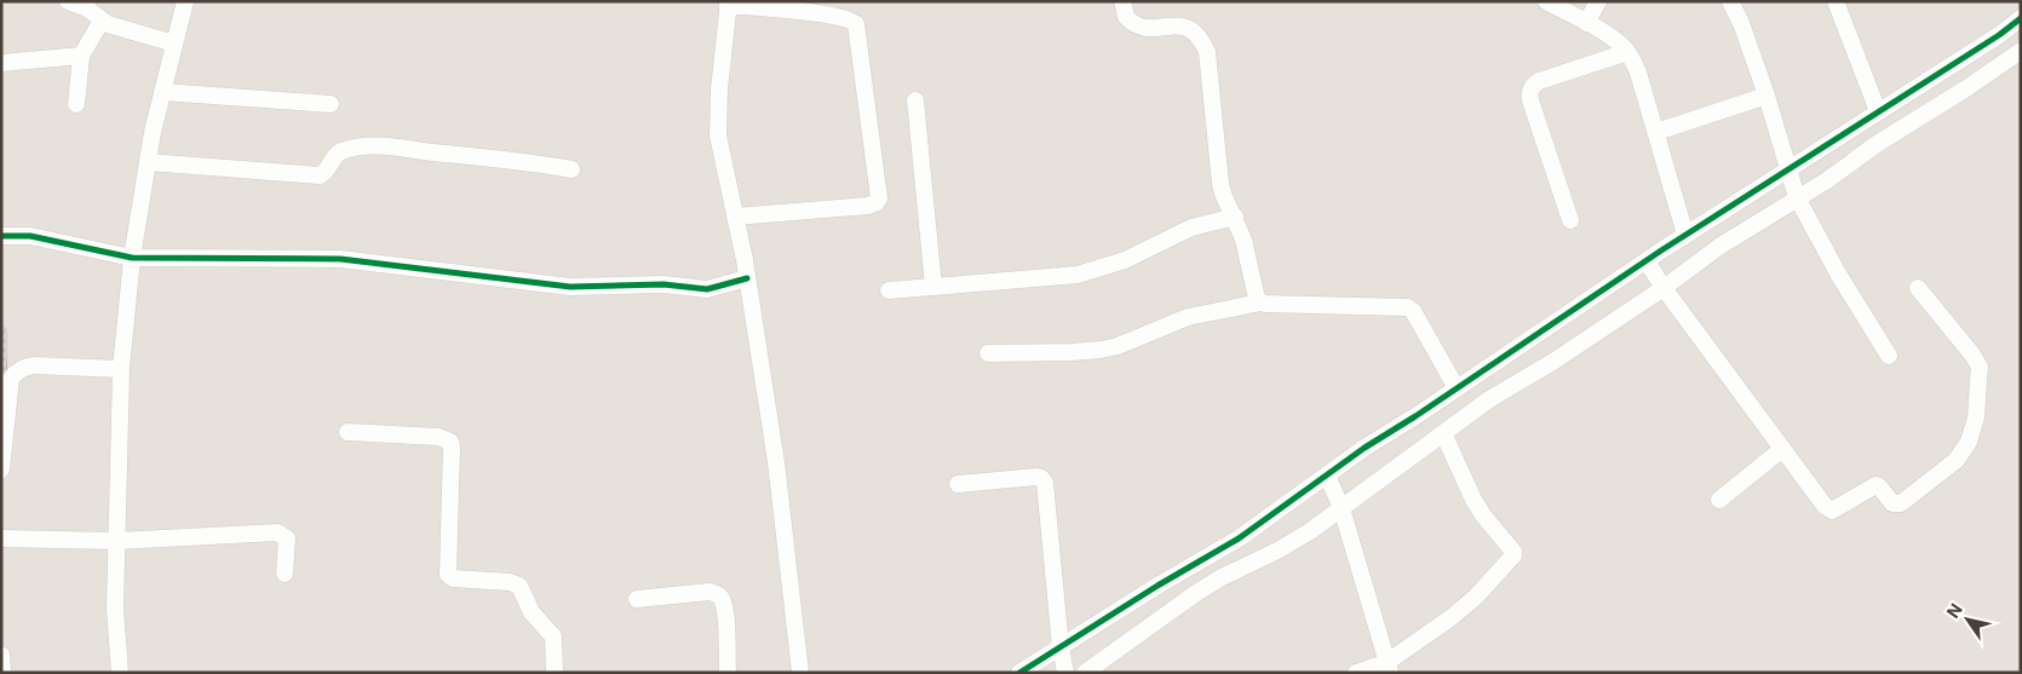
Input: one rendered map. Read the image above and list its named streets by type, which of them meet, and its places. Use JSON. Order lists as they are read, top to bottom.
{
  "north": "top left"
}
